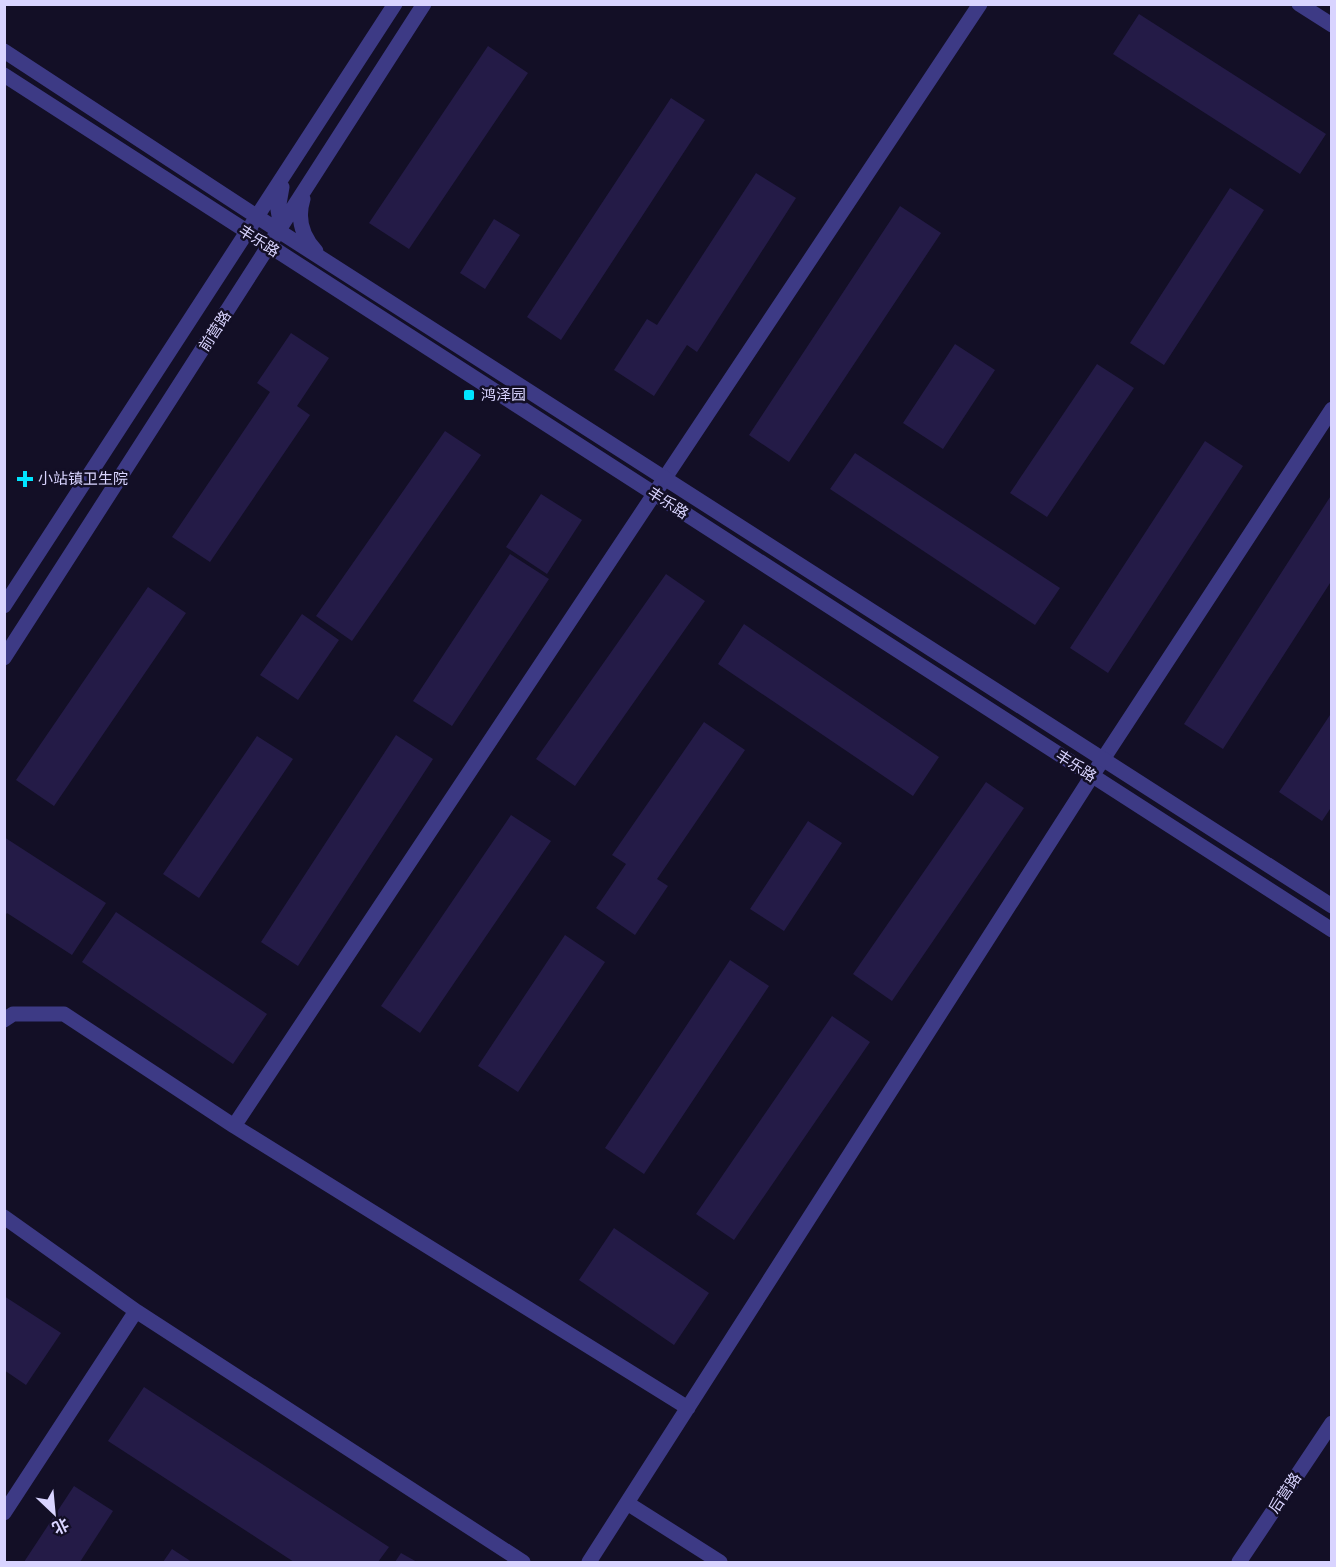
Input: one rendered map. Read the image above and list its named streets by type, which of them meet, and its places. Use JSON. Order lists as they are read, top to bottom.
{
  "streets": {
    "street": ["丰乐路", "前营路", "后营路"]
  },
  "crossings": [
    ["丰乐路", "前营路"]
  ],
  "places": {
    "transit": ["鸿泽园"],
    "health": ["小站镇卫生院"]
  },
  "north": "bottom right"
}
